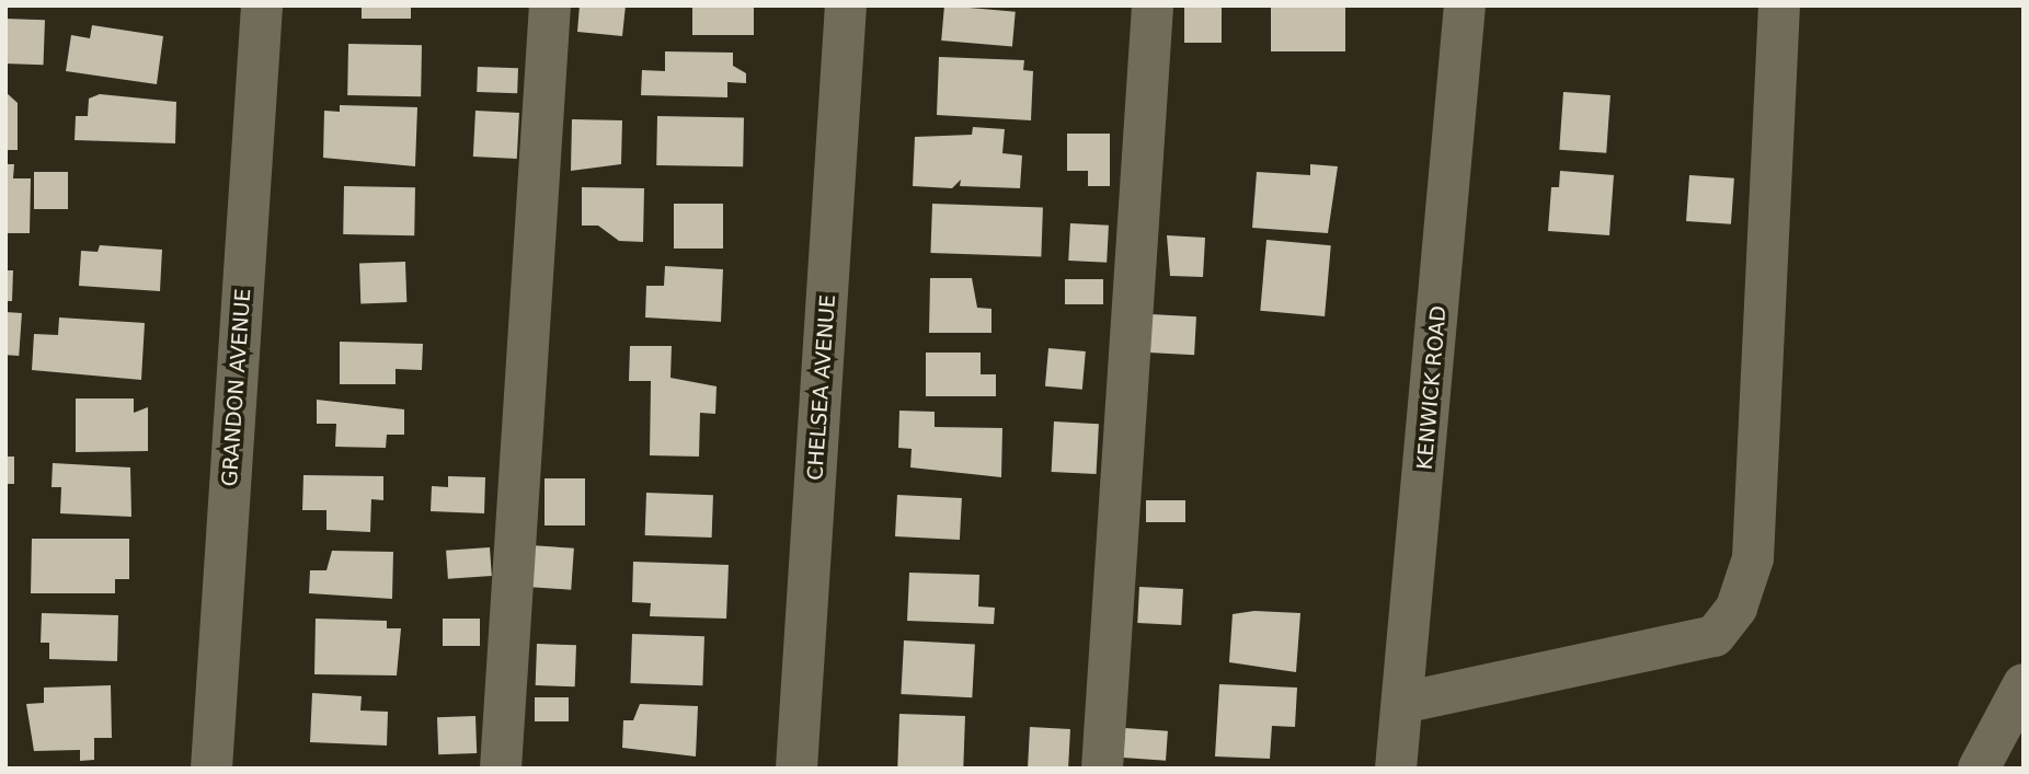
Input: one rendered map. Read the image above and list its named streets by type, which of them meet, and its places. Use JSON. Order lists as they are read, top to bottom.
{
  "streets": {
    "street": ["GRANDON AVENUE", "CHELSEA AVENUE", "KENWICK ROAD"]
  }
}
